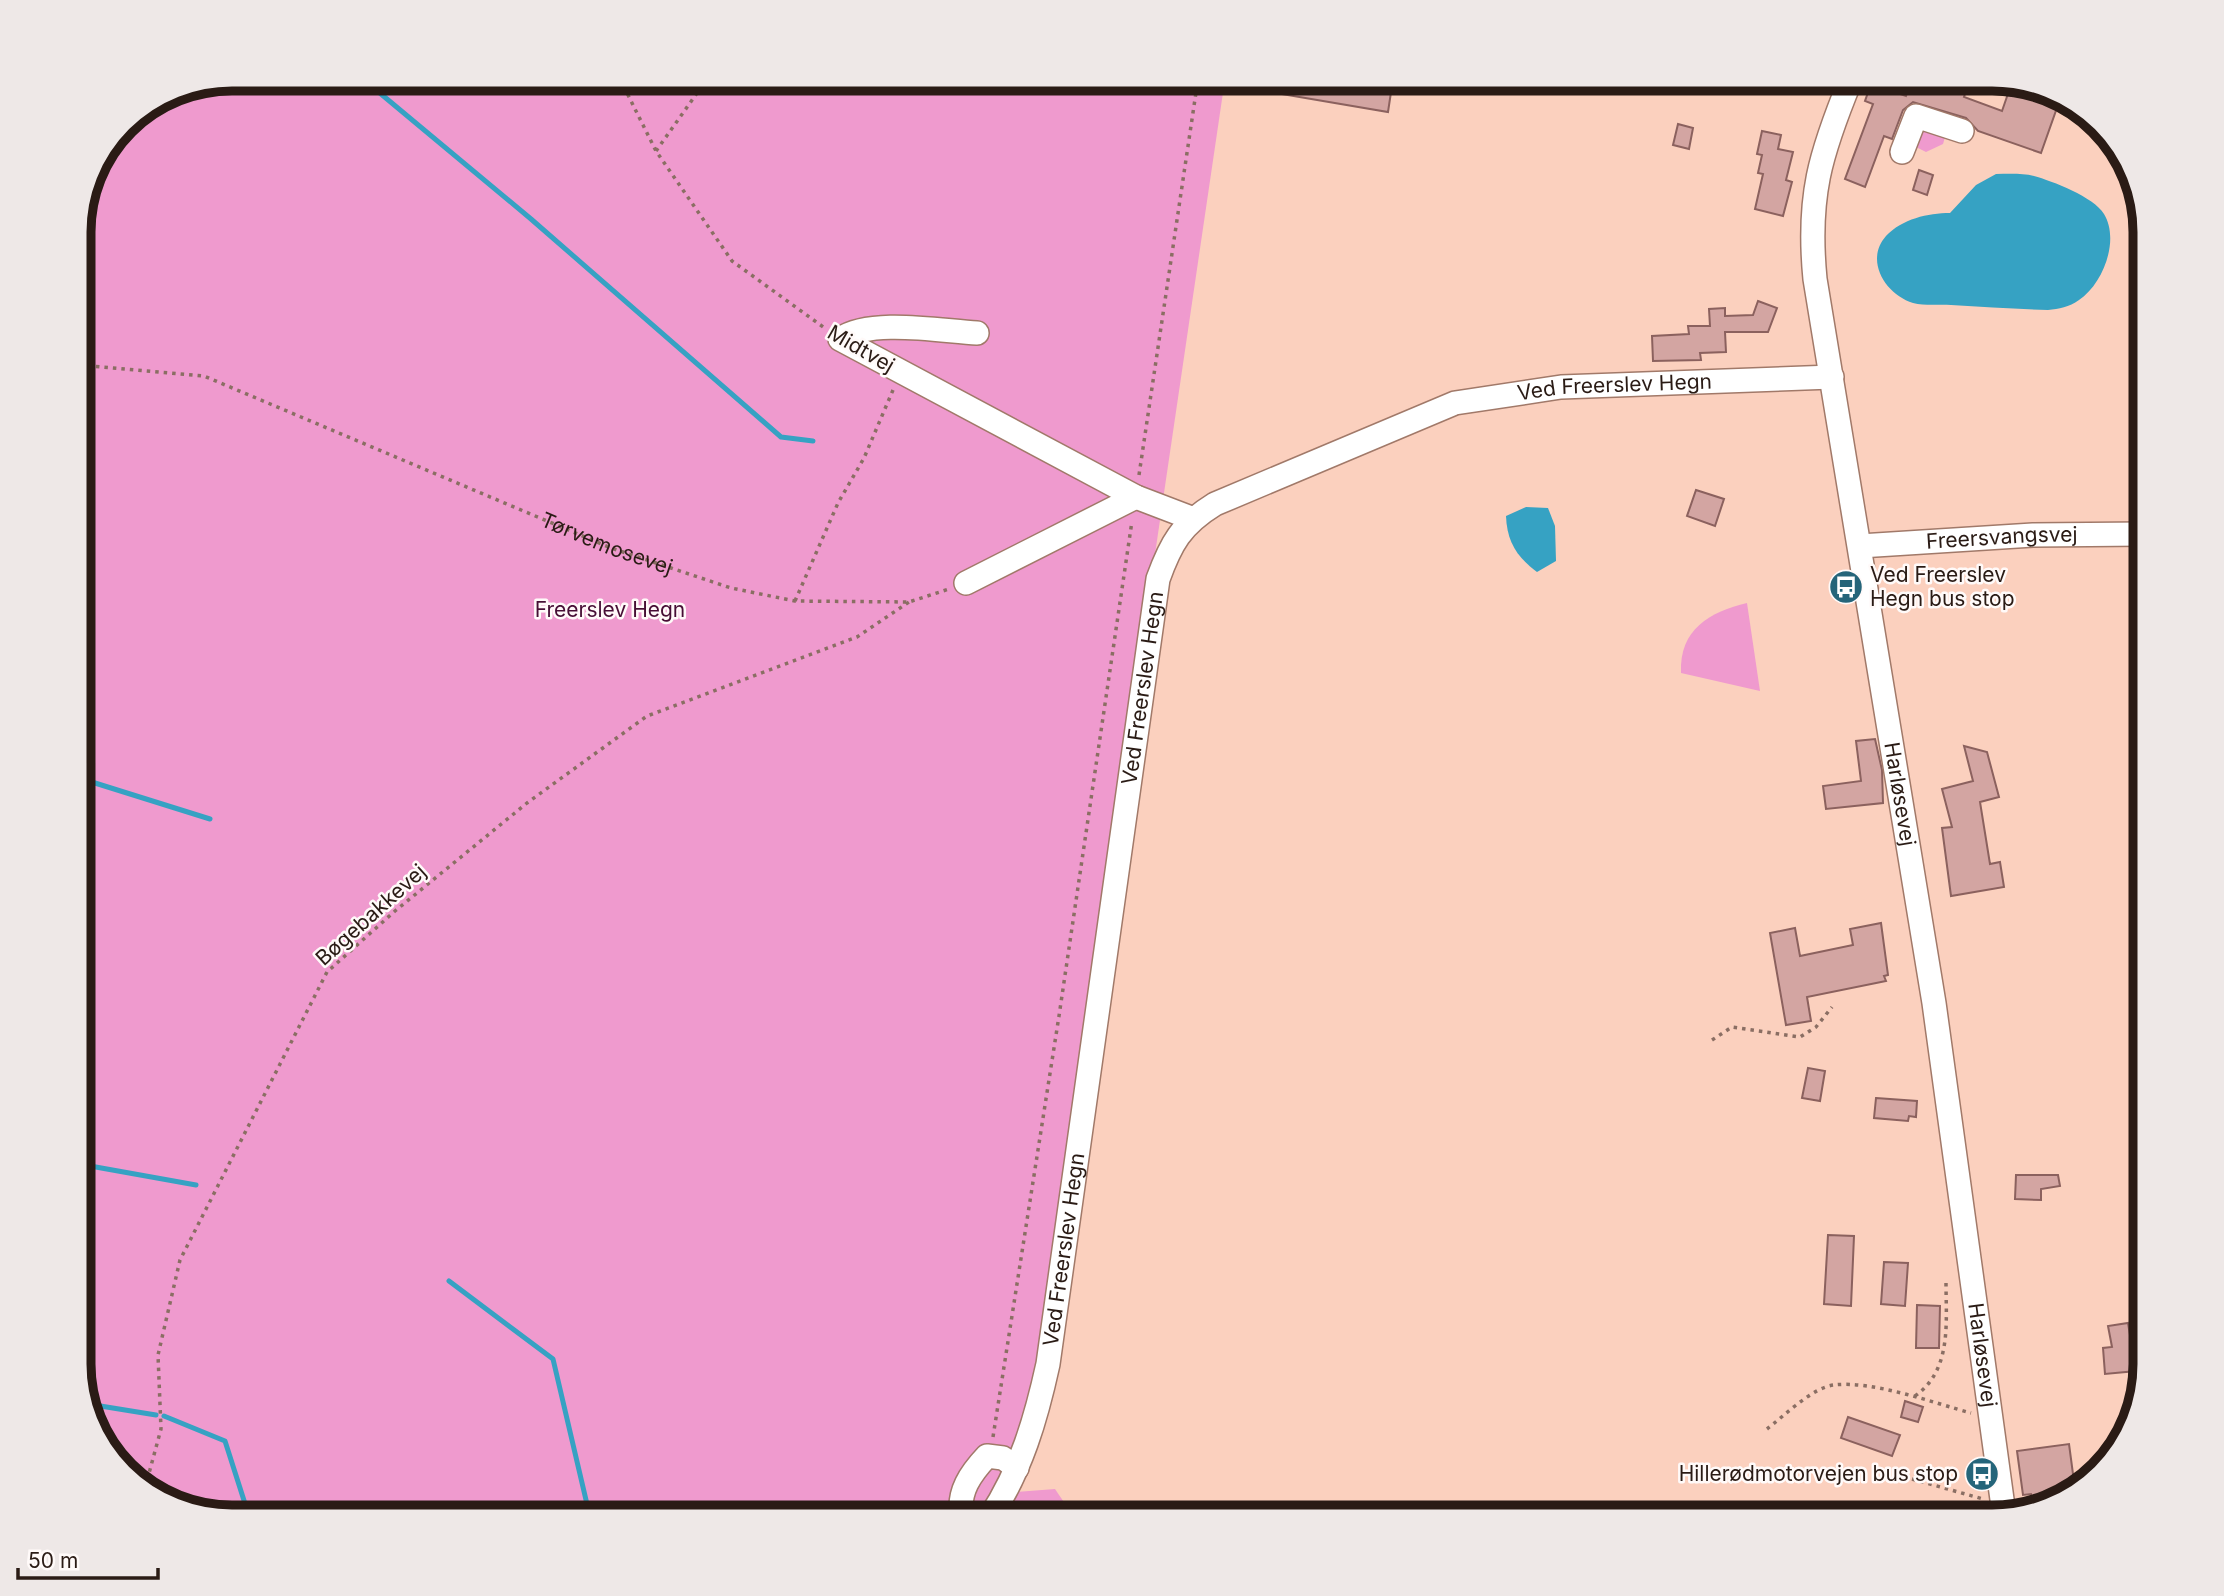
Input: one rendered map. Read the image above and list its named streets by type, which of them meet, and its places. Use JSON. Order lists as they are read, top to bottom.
{
  "streets": {
    "street": [
      "Midtvej",
      "Ved Freerslev Hegn",
      "Freersvangsvej",
      "Harløsevej"
    ],
    "path": ["Tørvemosevej", "Bøgebakkevej"]
  },
  "crossings": [
    ["Midtvej", "Ved Freerslev Hegn"],
    ["Ved Freerslev Hegn", "Harløsevej"],
    ["Freersvangsvej", "Harløsevej"],
    ["Tørvemosevej", "Bøgebakkevej"]
  ],
  "parks": ["Freerslev Hegn"],
  "places": {
    "bus stop": ["Ved Freerslev Hegn bus stop", "Hillerødmotorvejen bus stop"]
  },
  "scale_bar": "50 m"
}
